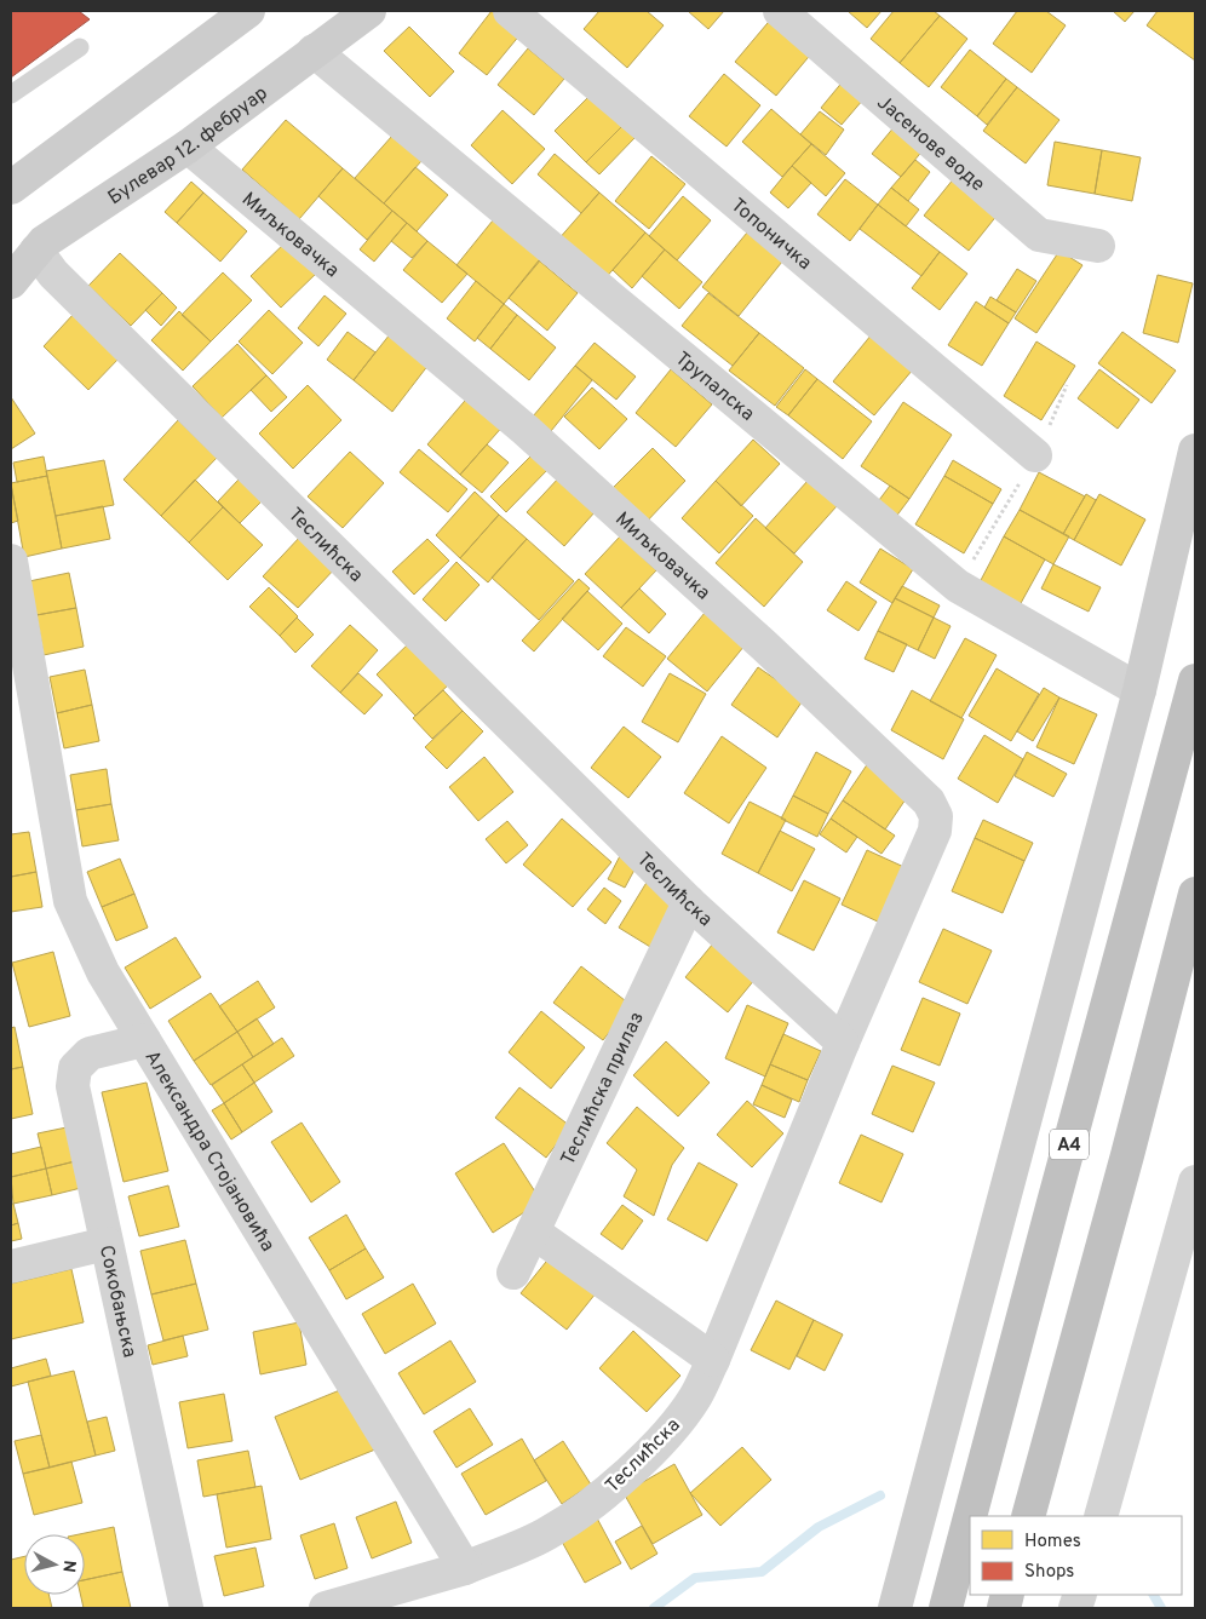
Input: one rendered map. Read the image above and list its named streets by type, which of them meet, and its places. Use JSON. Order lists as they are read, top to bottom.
{
  "streets": {
    "highway": ["A4"],
    "main road": ["Булевар 12. фебруар"],
    "street": [
      "Јасенове воде",
      "Топоничка",
      "Миљковачка",
      "Трупалска",
      "Теслићска",
      "Теслићска прилаз",
      "Александра Стојановића",
      "Сокобањска"
    ]
  },
  "crossings": [
    ["Булевар 12. фебруар", "Миљковачка"],
    ["Булевар 12. фебруар", "Трупалска"],
    ["Булевар 12. фебруар", "Теслићска"],
    ["Миљковачка", "Теслићска"],
    ["Теслићска", "Теслићска прилаз"],
    ["Теслићска", "Александра Стојановића"],
    ["Александра Стојановића", "Сокобањска"]
  ],
  "legend": ["Homes", "Shops"],
  "north": "right"
}
